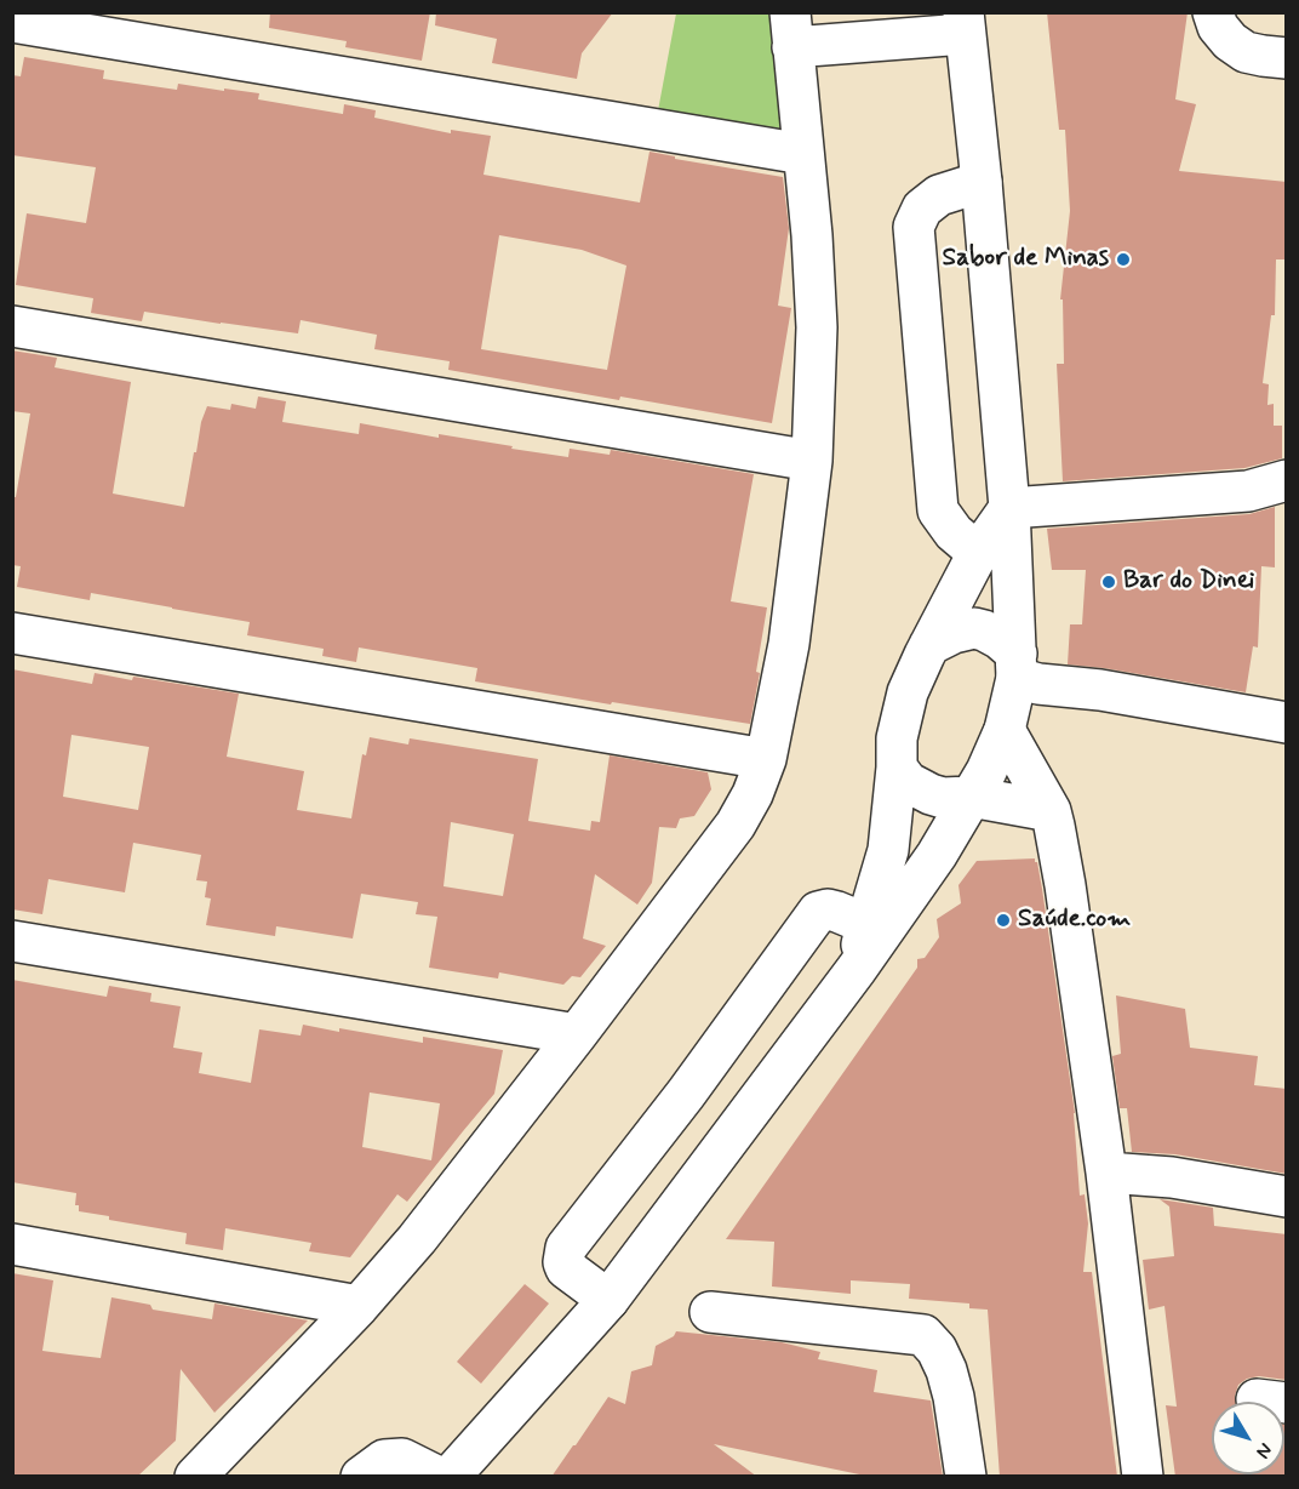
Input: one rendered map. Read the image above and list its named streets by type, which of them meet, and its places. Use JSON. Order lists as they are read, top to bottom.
{
  "places": ["Sabor de Minas", "Bar do Dinei", "Saúde.com"],
  "north": "bottom right"
}
